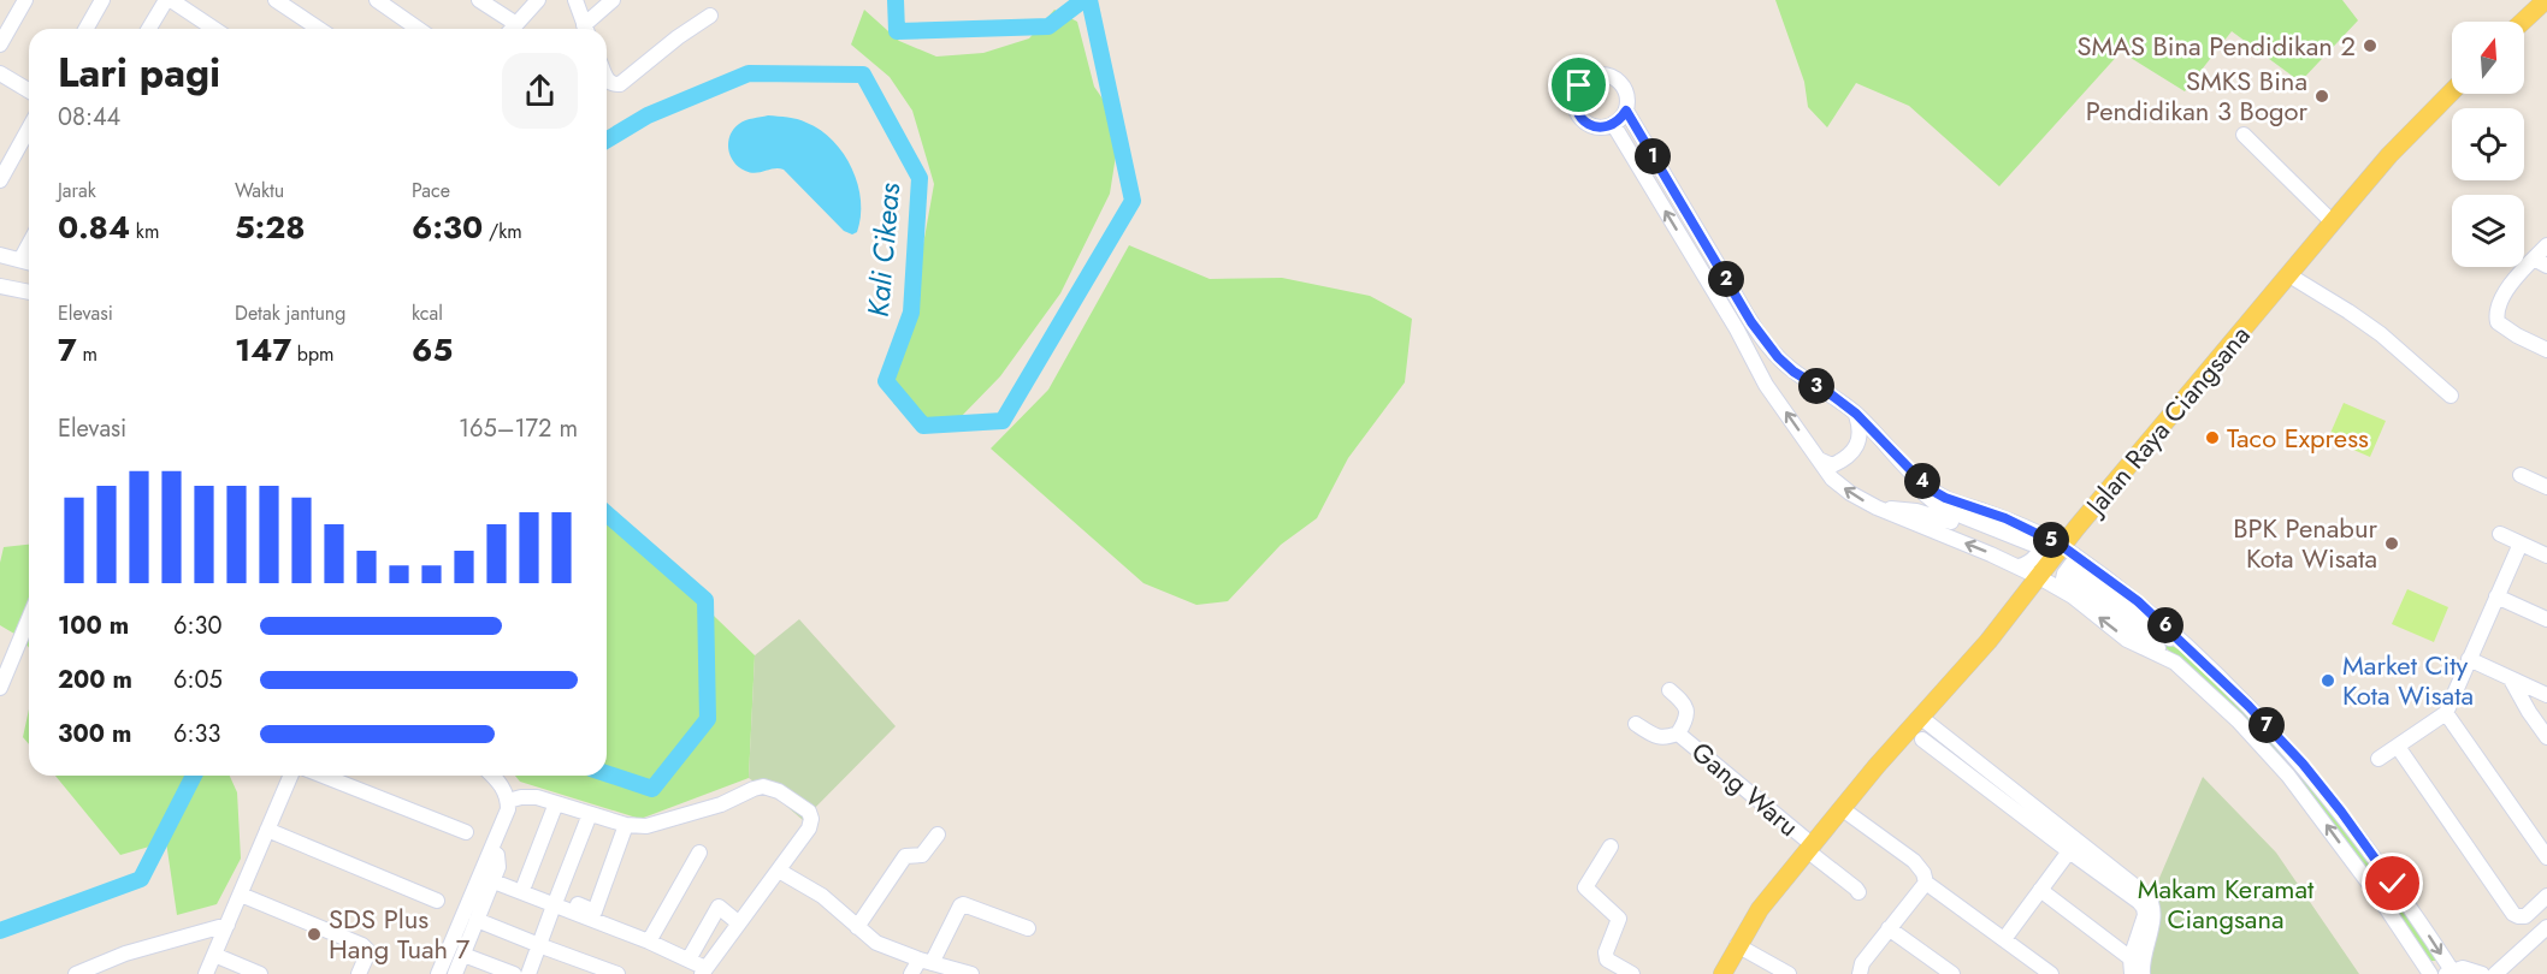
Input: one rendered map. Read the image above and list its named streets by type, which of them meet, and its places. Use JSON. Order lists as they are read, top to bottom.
{
  "streets": {
    "main road": ["Jalan Raya Ciangsana"],
    "street": ["Gang Waru"]
  },
  "crossings": [
    ["Jalan Raya Ciangsana", "Gang Waru"]
  ],
  "water": ["Kali Cikeas"],
  "parks": ["Makam Keramat Ciangsana"],
  "places": [
    "SMAS Bina Pendidikan 2",
    "SMKS Bina Pendidikan 3 Bogor",
    "Taco Express",
    "BPK Penabur Kota Wisata",
    "Market City Kota Wisata",
    "SDS Plus Hang Tuah 7"
  ],
  "north": "top",
  "page": {
    "heading": ["Lari pagi", "08:44"],
    "pins": [
      "1",
      "2",
      "3",
      "4",
      "5",
      "6",
      "7"
    ],
    "stats": [
      ["Jarak", "0.84 km"],
      ["Waktu", "5:28"],
      ["Pace", "6:30 /km"],
      ["Elevasi", "7 m"],
      ["Detak jantung", "147 bpm"],
      ["kcal", "65"]
    ],
    "chart": ["Elevasi", "165–172 m"],
    "list": [
      {
        "name": "100 m",
        "note": "6:30"
      },
      {
        "name": "200 m",
        "note": "6:05"
      },
      {
        "name": "300 m",
        "note": "6:33"
      }
    ]
  }
}
